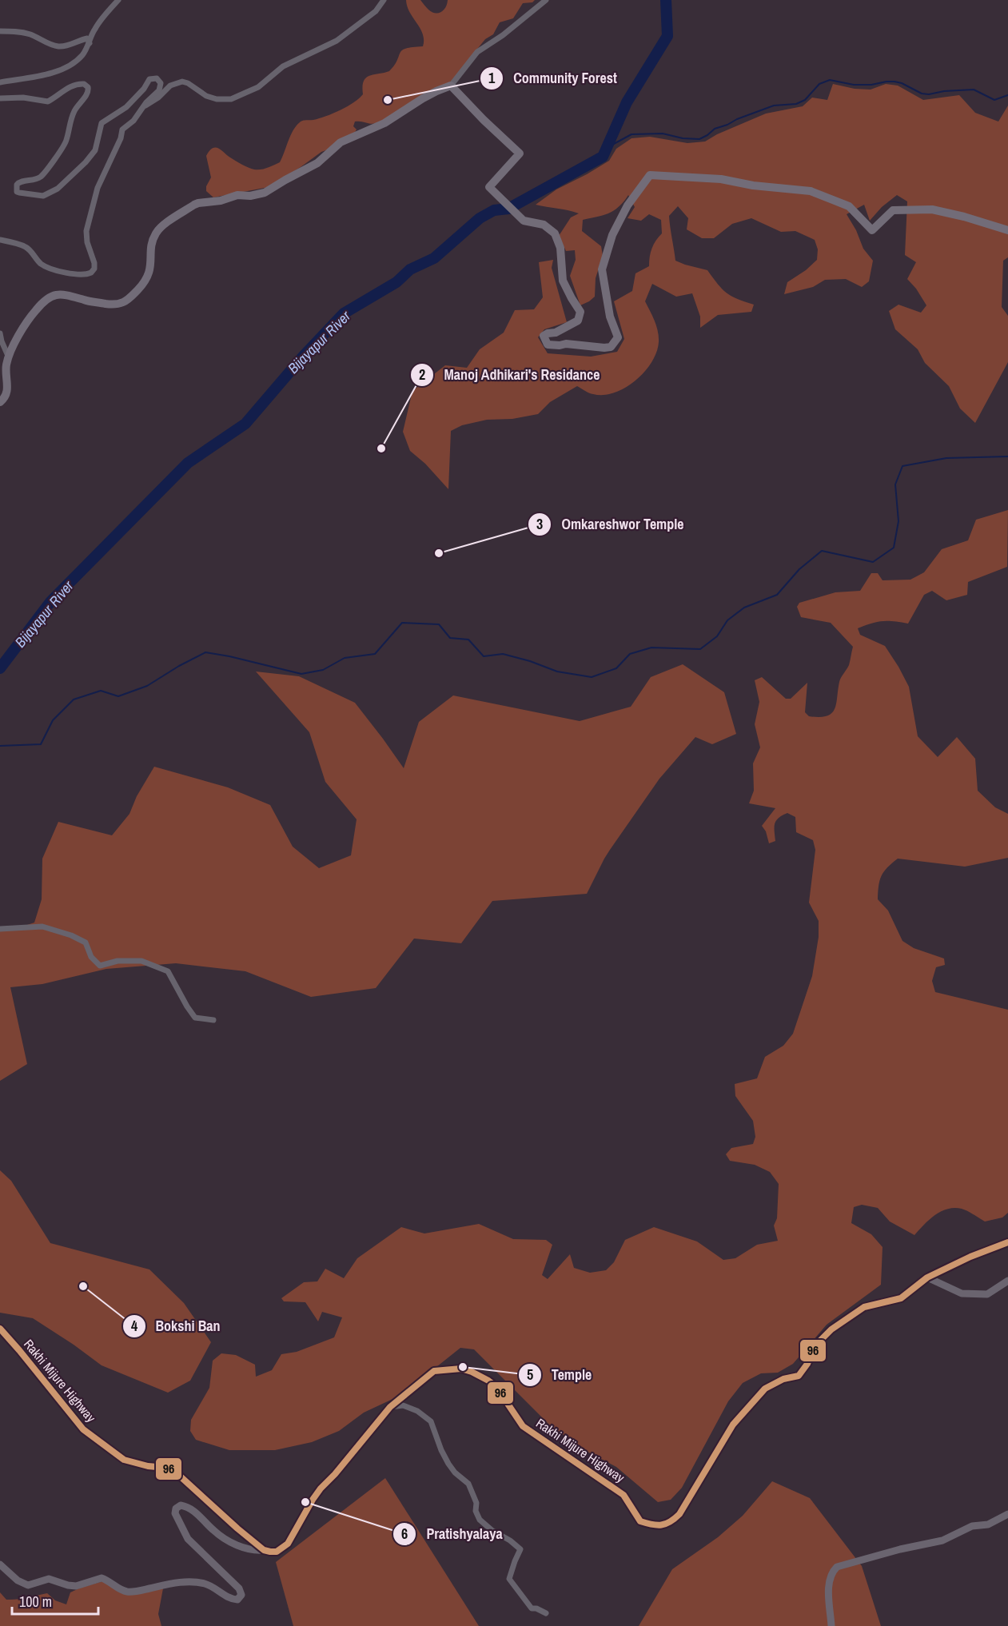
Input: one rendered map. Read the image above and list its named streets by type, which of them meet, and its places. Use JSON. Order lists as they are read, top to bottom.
{
  "streets": {
    "main road": ["Rakhi Mijure Highway"]
  },
  "water": ["Bijayapur River"],
  "places": [
    "Community Forest",
    "Manoj Adhikari's Residance",
    "Omkareshwor Temple",
    "Bokshi Ban",
    "Temple",
    "Pratishyalaya"
  ],
  "lines": ["transit line 96"],
  "scale_bar": "100 m"
}
